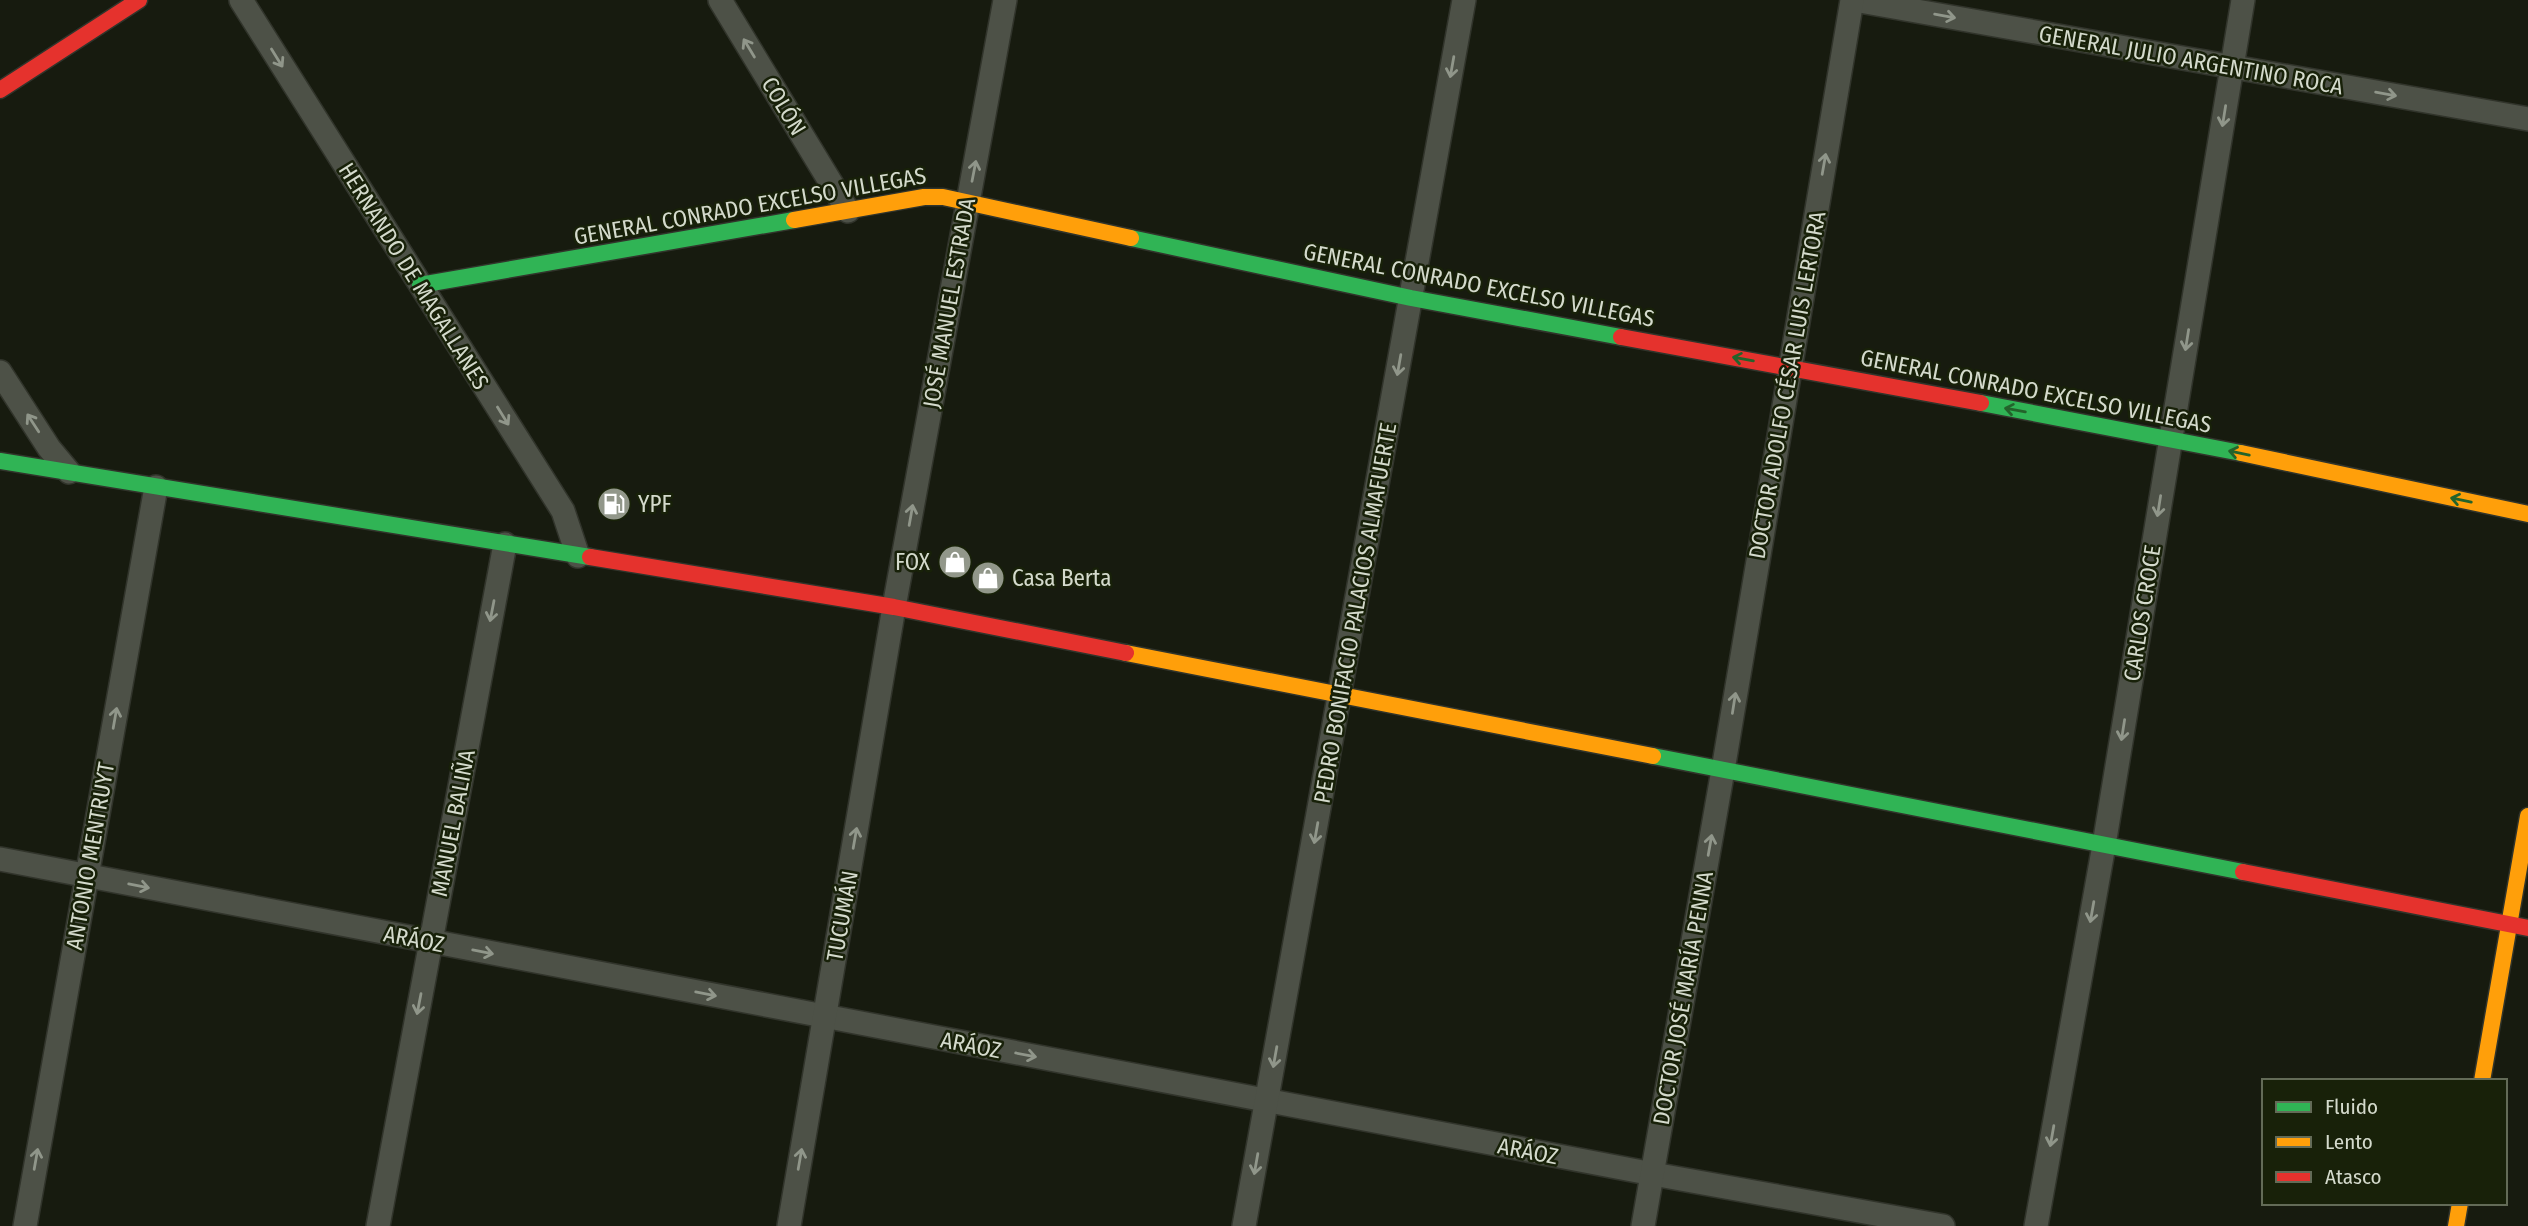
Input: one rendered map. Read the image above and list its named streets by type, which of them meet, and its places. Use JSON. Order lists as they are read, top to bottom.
{
  "streets": {
    "street": [
      "GENERAL JULIO ARGENTINO ROCA",
      "COLÓN",
      "GENERAL CONRADO EXCELSO VILLEGAS",
      "HERNANDO DE MAGALLANES",
      "JOSÉ MANUEL ESTRADA",
      "DOCTOR ADOLFO CÉSAR LUIS LERTORA",
      "PEDRO BONIFACIO PALACIOS ALMAFUERTE",
      "CARLOS CROCE",
      "MANUEL BALIÑA",
      "ANTONIO MENTRUYT",
      "TUCUMÁN",
      "ARÁOZ",
      "DOCTOR JOSÉ MARÍA PENNA"
    ]
  },
  "crossings": [
    ["GENERAL JULIO ARGENTINO ROCA", "DOCTOR ADOLFO CÉSAR LUIS LERTORA"],
    ["GENERAL JULIO ARGENTINO ROCA", "CARLOS CROCE"],
    ["COLÓN", "GENERAL CONRADO EXCELSO VILLEGAS"],
    ["GENERAL CONRADO EXCELSO VILLEGAS", "HERNANDO DE MAGALLANES"],
    ["GENERAL CONRADO EXCELSO VILLEGAS", "JOSÉ MANUEL ESTRADA"],
    ["GENERAL CONRADO EXCELSO VILLEGAS", "DOCTOR ADOLFO CÉSAR LUIS LERTORA"],
    ["GENERAL CONRADO EXCELSO VILLEGAS", "PEDRO BONIFACIO PALACIOS ALMAFUERTE"],
    ["GENERAL CONRADO EXCELSO VILLEGAS", "CARLOS CROCE"],
    ["JOSÉ MANUEL ESTRADA", "TUCUMÁN"],
    ["DOCTOR ADOLFO CÉSAR LUIS LERTORA", "DOCTOR JOSÉ MARÍA PENNA"],
    ["PEDRO BONIFACIO PALACIOS ALMAFUERTE", "ARÁOZ"],
    ["MANUEL BALIÑA", "ARÁOZ"],
    ["ANTONIO MENTRUYT", "ARÁOZ"],
    ["TUCUMÁN", "ARÁOZ"],
    ["ARÁOZ", "DOCTOR JOSÉ MARÍA PENNA"]
  ],
  "one_way": [
    "GENERAL JULIO ARGENTINO ROCA",
    "COLÓN",
    "GENERAL CONRADO EXCELSO VILLEGAS",
    "HERNANDO DE MAGALLANES",
    "JOSÉ MANUEL ESTRADA",
    "DOCTOR ADOLFO CÉSAR LUIS LERTORA",
    "PEDRO BONIFACIO PALACIOS ALMAFUERTE",
    "CARLOS CROCE",
    "MANUEL BALIÑA",
    "ANTONIO MENTRUYT",
    "TUCUMÁN",
    "ARÁOZ",
    "DOCTOR JOSÉ MARÍA PENNA"
  ],
  "places": {
    "fuel station": ["YPF"],
    "shop": ["FOX", "Casa Berta"]
  },
  "legend": ["Fluido", "Lento", "Atasco"]
}
